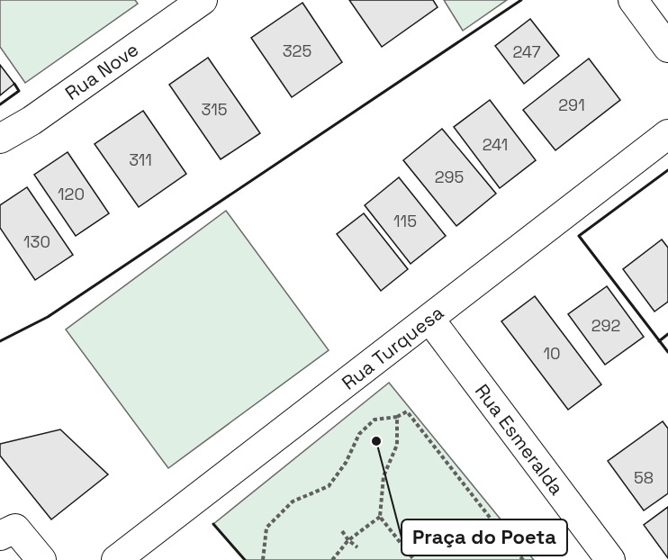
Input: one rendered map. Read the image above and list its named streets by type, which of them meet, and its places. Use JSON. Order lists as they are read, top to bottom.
{
  "streets": {
    "street": ["Rua Nove", "Rua Turquesa", "Rua Esmeralda"]
  },
  "crossings": [
    ["Rua Turquesa", "Rua Esmeralda"]
  ],
  "places": ["Praça do Poeta"],
  "house_numbers": [
    "325",
    "247",
    "291",
    "315",
    "241",
    "311",
    "295",
    "120",
    "115",
    "130",
    "292",
    "10",
    "58"
  ]
}
